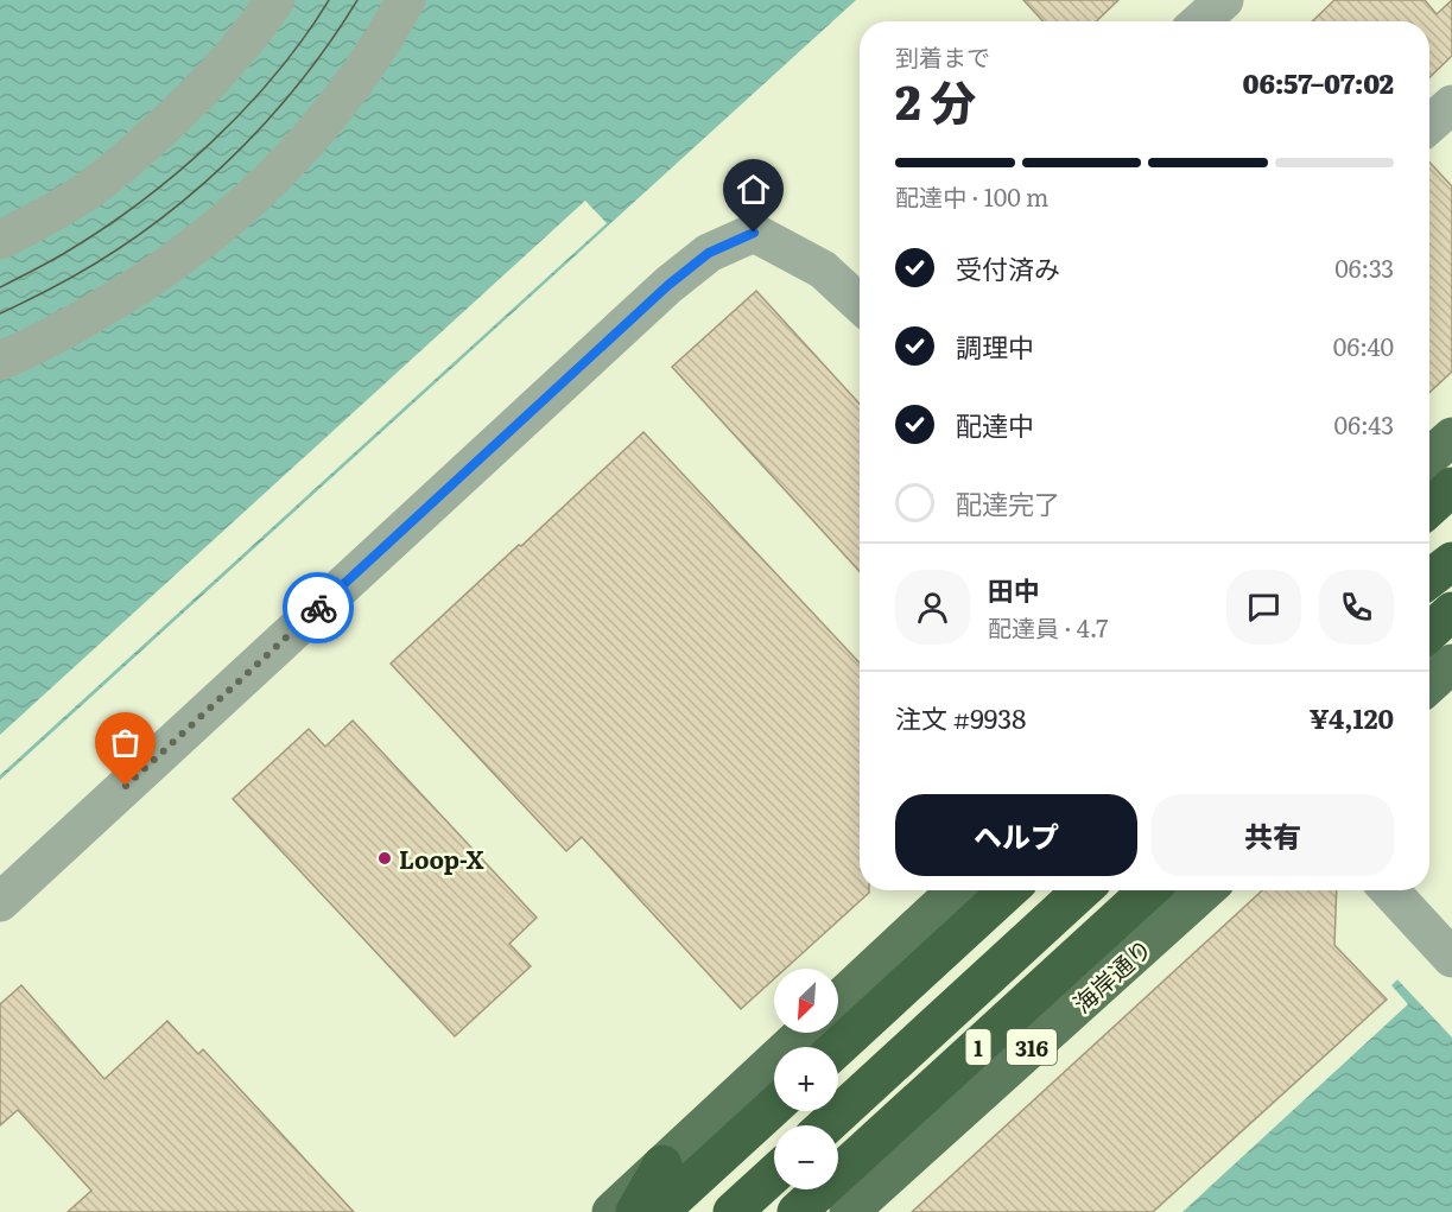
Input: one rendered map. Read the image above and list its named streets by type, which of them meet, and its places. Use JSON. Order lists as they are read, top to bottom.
{
  "streets": {
    "highway": ["1"],
    "main road": ["海岸通り", "316"]
  },
  "places": ["Loop-X"],
  "north": "bottom left",
  "page": {
    "heading": ["2 分", "到着まで", "06:57–07:02"],
    "panel": [
      "田中",
      "配達員 · 4.7",
      "注文 #9938",
      "¥4,120"
    ],
    "bar": "配達中 · 100 m",
    "list": [
      ["受付済み", "06:33"],
      ["調理中", "06:40"],
      ["配達中", "06:43"],
      "配達完了"
    ],
    "buttons": ["ヘルプ", "共有"],
    "map_buttons": ["+", "−"]
  }
}
